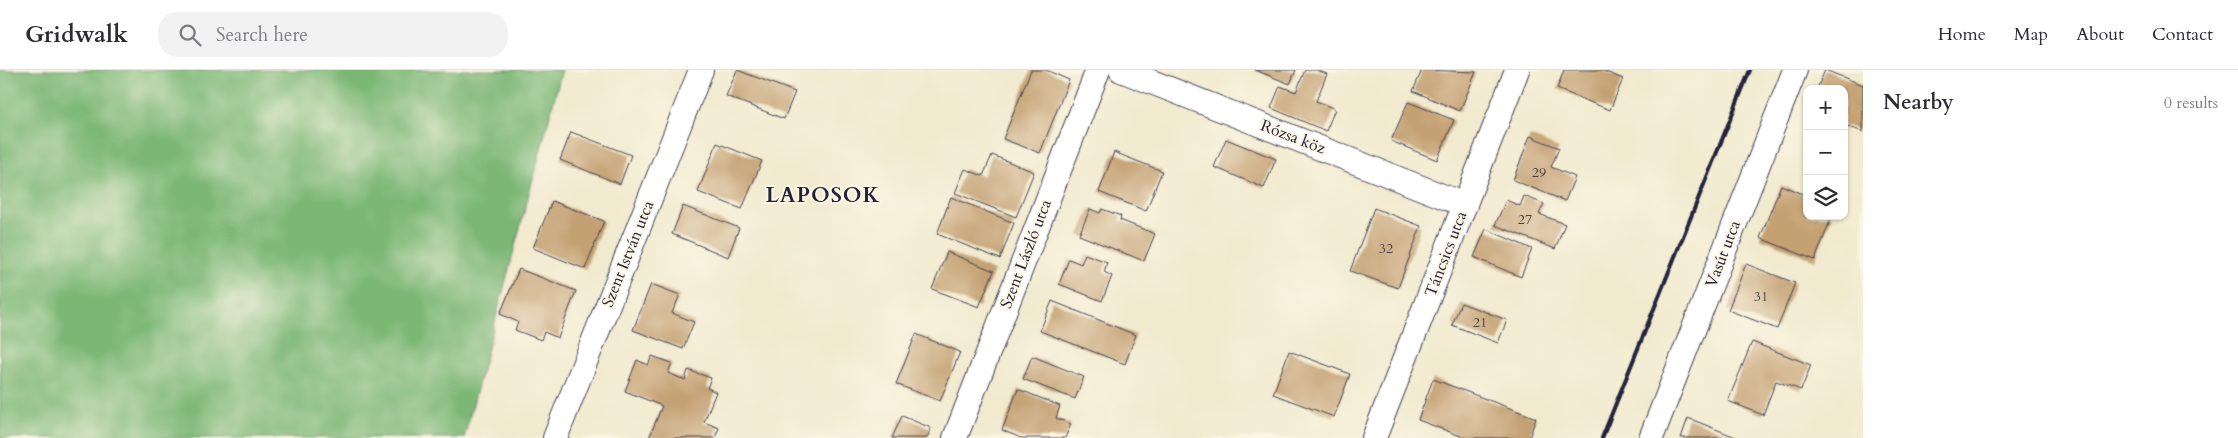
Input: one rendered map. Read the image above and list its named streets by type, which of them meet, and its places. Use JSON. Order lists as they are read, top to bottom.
{
  "streets": {
    "street": [
      "Rózsa köz",
      "Szent István utca",
      "Szent László utca",
      "Táncsics utca",
      "Vasút utca"
    ]
  },
  "crossings": [
    ["Rózsa köz", "Táncsics utca"]
  ],
  "districts": ["LAPOSOK"],
  "house_numbers": [
    "29",
    "27",
    "32",
    "31",
    "21"
  ],
  "page": {
    "header": "Gridwalk",
    "search": "Search here",
    "nav": [
      "Home",
      "Map",
      "About",
      "Contact"
    ],
    "heading": ["Nearby", "0 results"],
    "map_buttons": ["+", "−"]
  }
}
